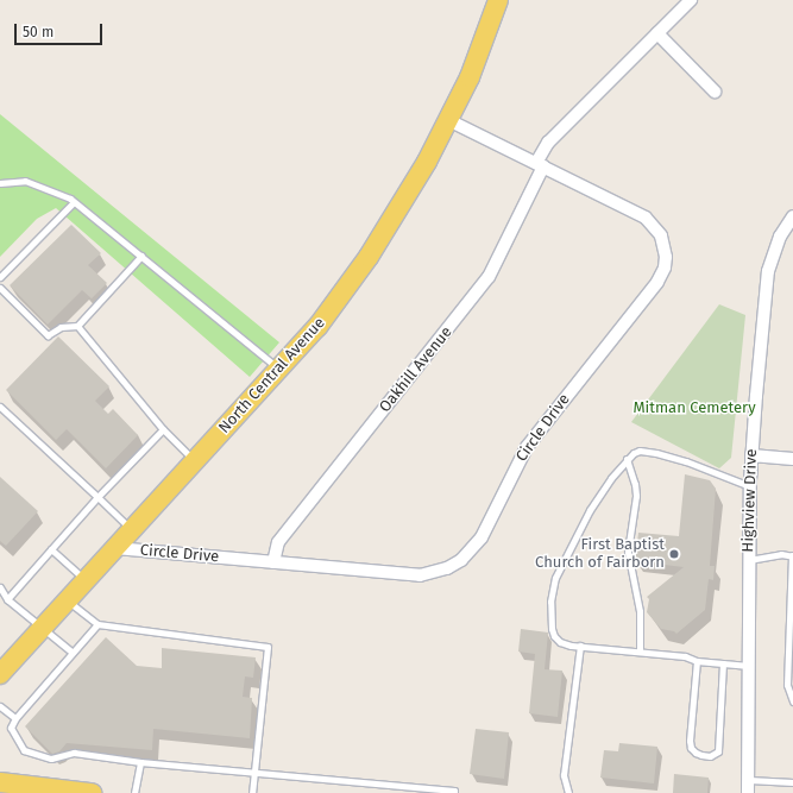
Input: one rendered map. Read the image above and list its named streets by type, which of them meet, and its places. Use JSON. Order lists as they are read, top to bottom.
{
  "streets": {
    "main road": ["North Central Avenue"],
    "street": ["Oakhill Avenue", "Circle Drive", "Highview Drive"]
  },
  "crossings": [
    ["Oakhill Avenue", "Circle Drive"],
    ["North Central Avenue", "Circle Drive"]
  ],
  "parks": ["Mitman Cemetery"],
  "places": ["First Baptist Church of Fairborn"],
  "scale_bar": "50 m"
}
